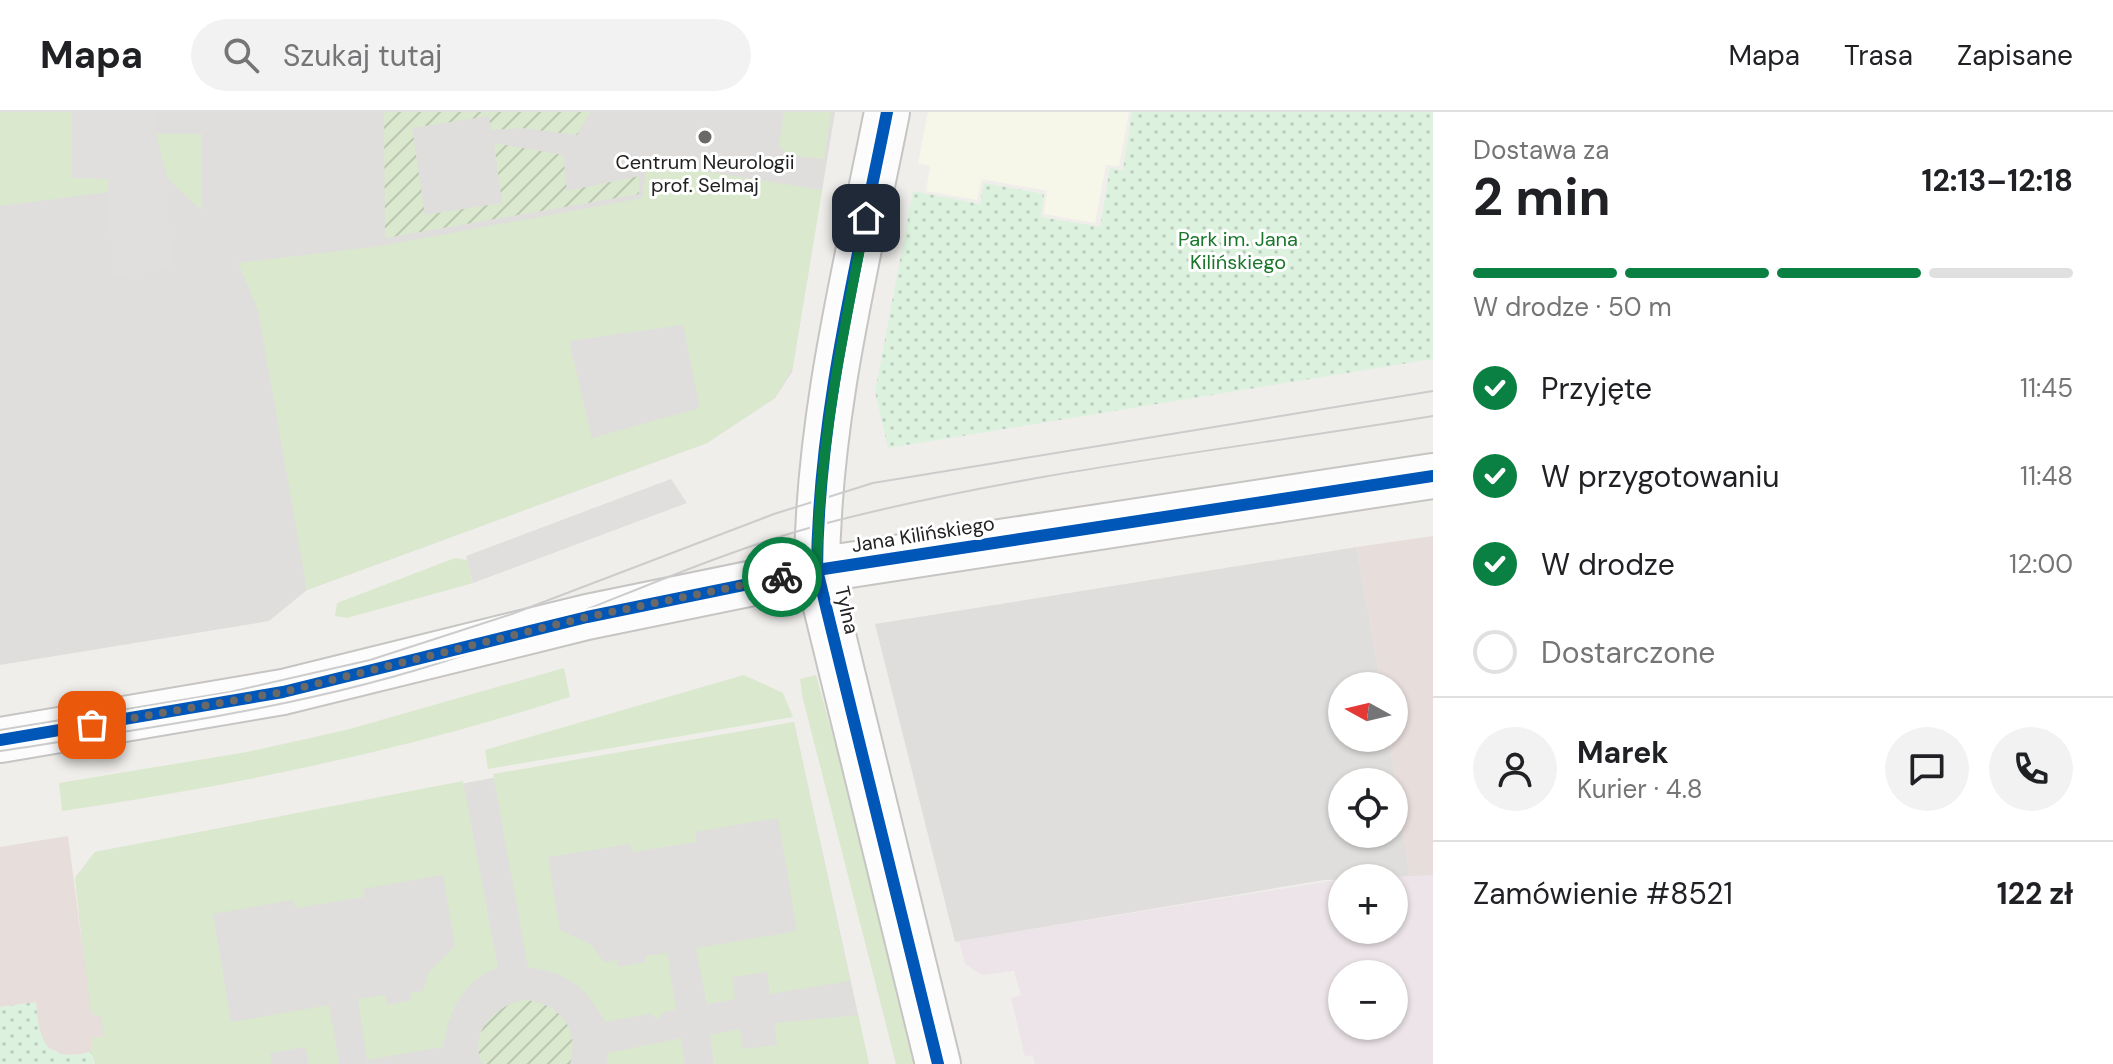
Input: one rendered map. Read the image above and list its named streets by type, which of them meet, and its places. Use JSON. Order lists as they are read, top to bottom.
{
  "streets": {
    "street": ["Jana Kilińskiego", "Tylna"]
  },
  "crossings": [
    ["Jana Kilińskiego", "Tylna"]
  ],
  "parks": ["Park im. Jana Kilińskiego"],
  "places": ["Centrum Neurologii prof. Selmaj"],
  "north": "left",
  "page": {
    "header": "Mapa",
    "search": "Szukaj tutaj",
    "nav": ["Mapa", "Trasa", "Zapisane"],
    "heading": ["2 min", "Dostawa za", "12:13–12:18"],
    "panel": [
      "Marek",
      "Kurier · 4.8",
      "Zamówienie #8521",
      "122 zł"
    ],
    "bar": "W drodze · 50 m",
    "list": [
      ["Przyjęte", "11:45"],
      ["W przygotowaniu", "11:48"],
      ["W drodze", "12:00"],
      "Dostarczone"
    ],
    "map_buttons": ["+", "−"]
  }
}
